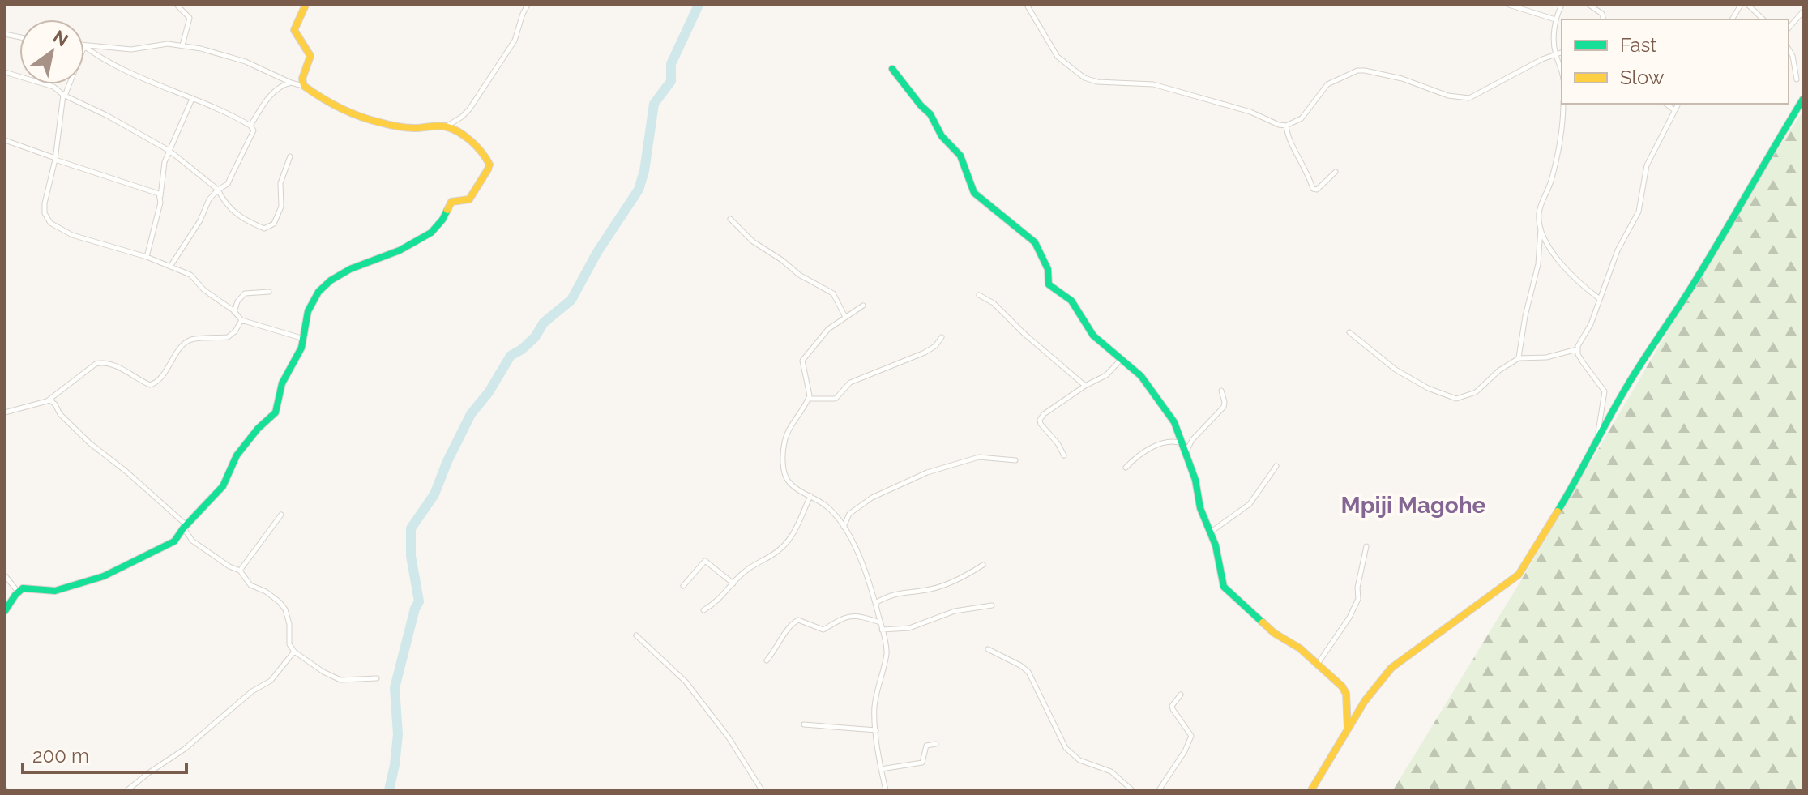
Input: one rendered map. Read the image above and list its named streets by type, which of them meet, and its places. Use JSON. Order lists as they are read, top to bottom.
{
  "districts": ["Mpiji Magohe"],
  "legend": ["Fast", "Slow"],
  "scale_bar": "200 m",
  "north": "top right"
}
